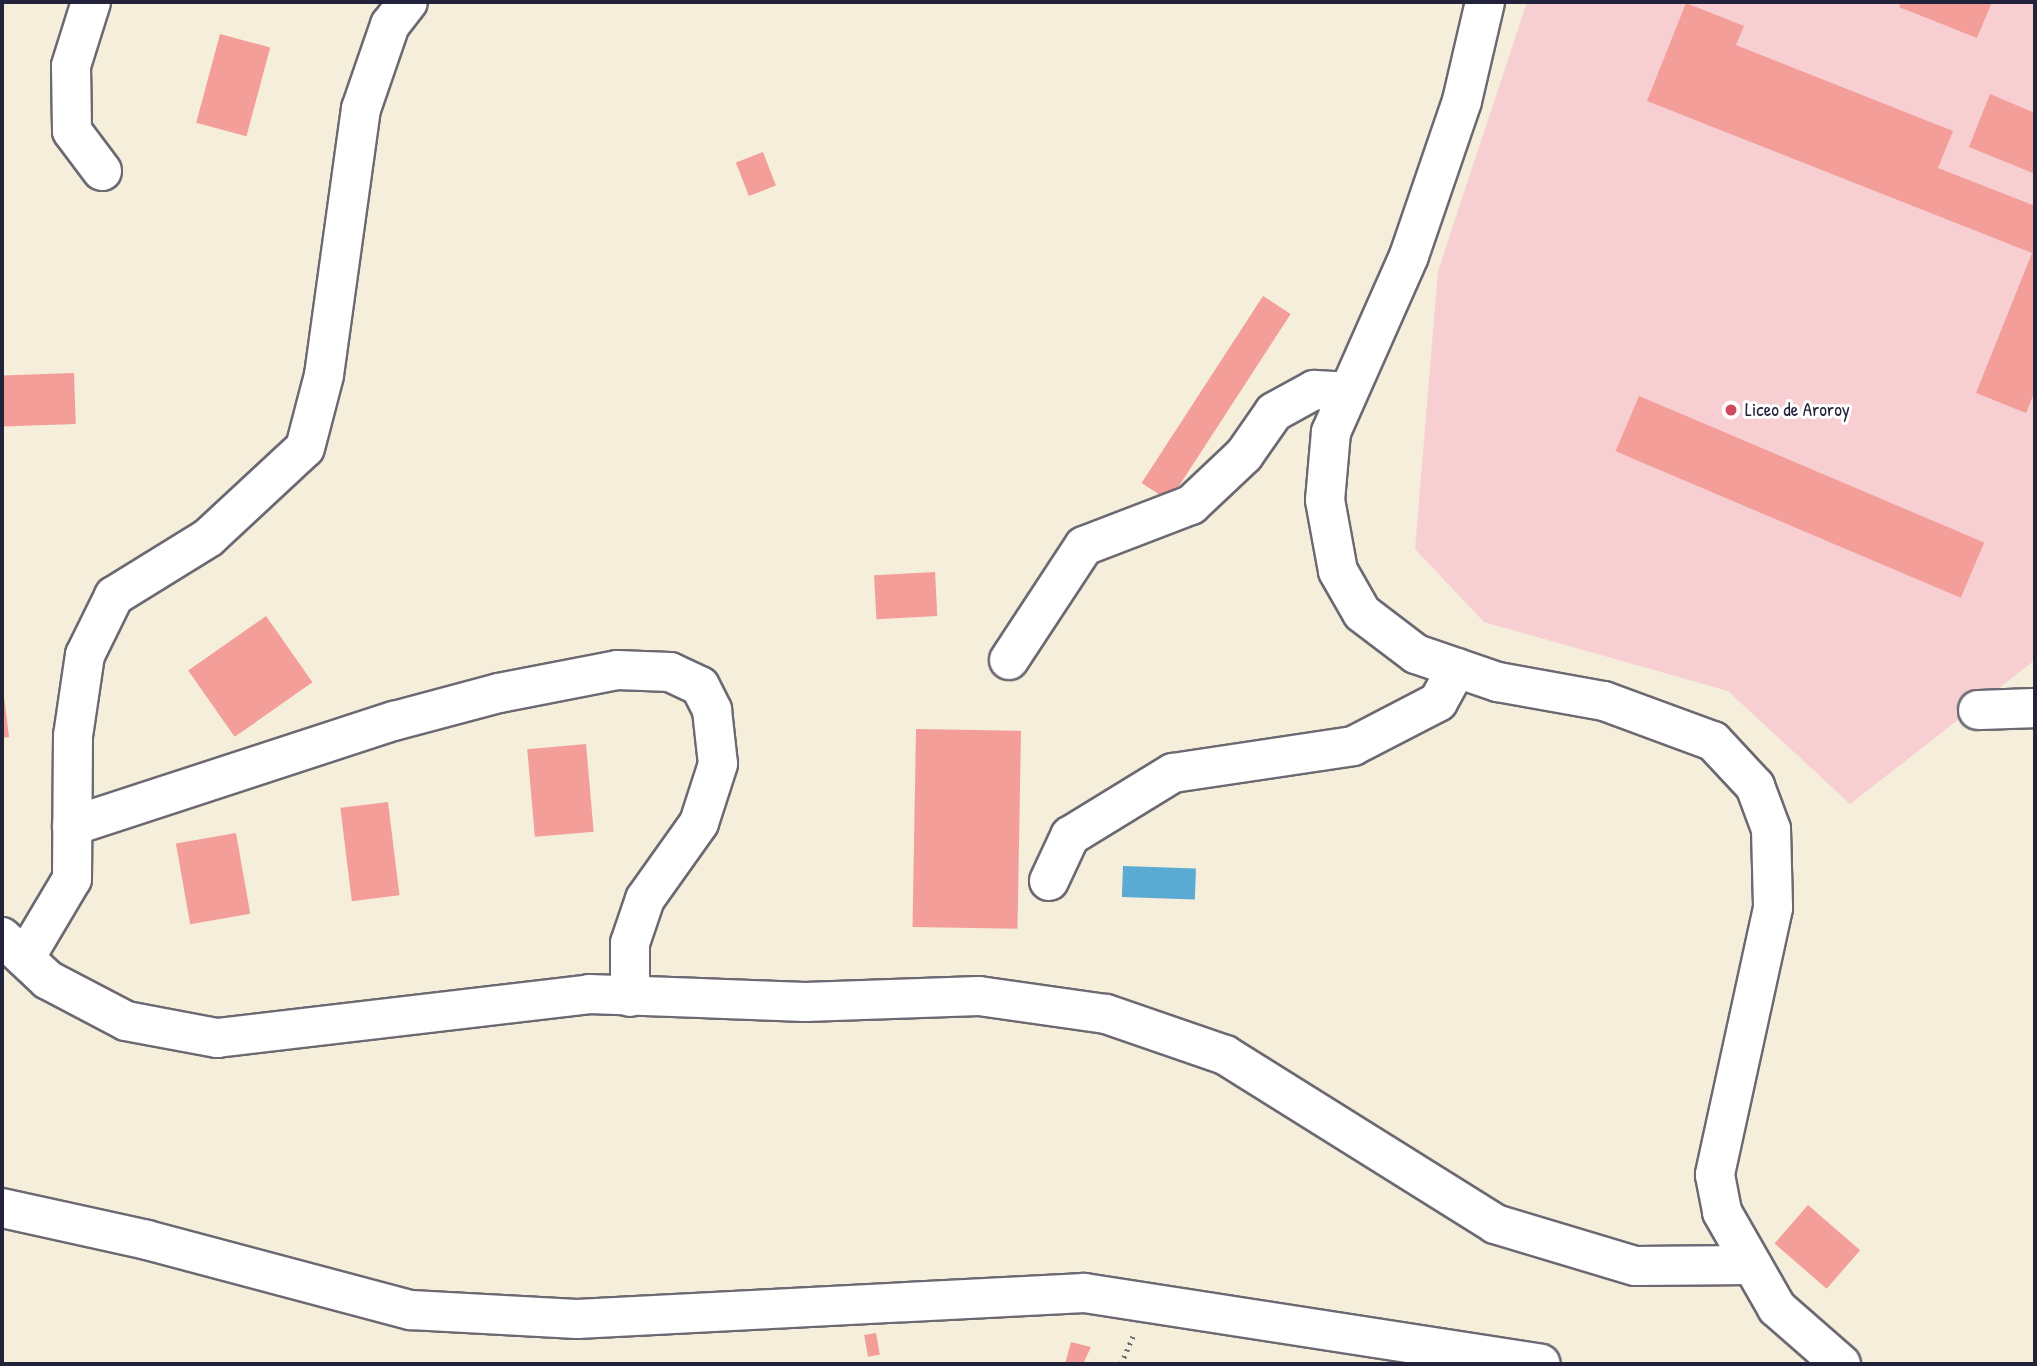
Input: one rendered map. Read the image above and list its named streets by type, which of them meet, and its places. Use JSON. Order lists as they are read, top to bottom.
{
  "places": ["Liceo de Aroroy"]
}
